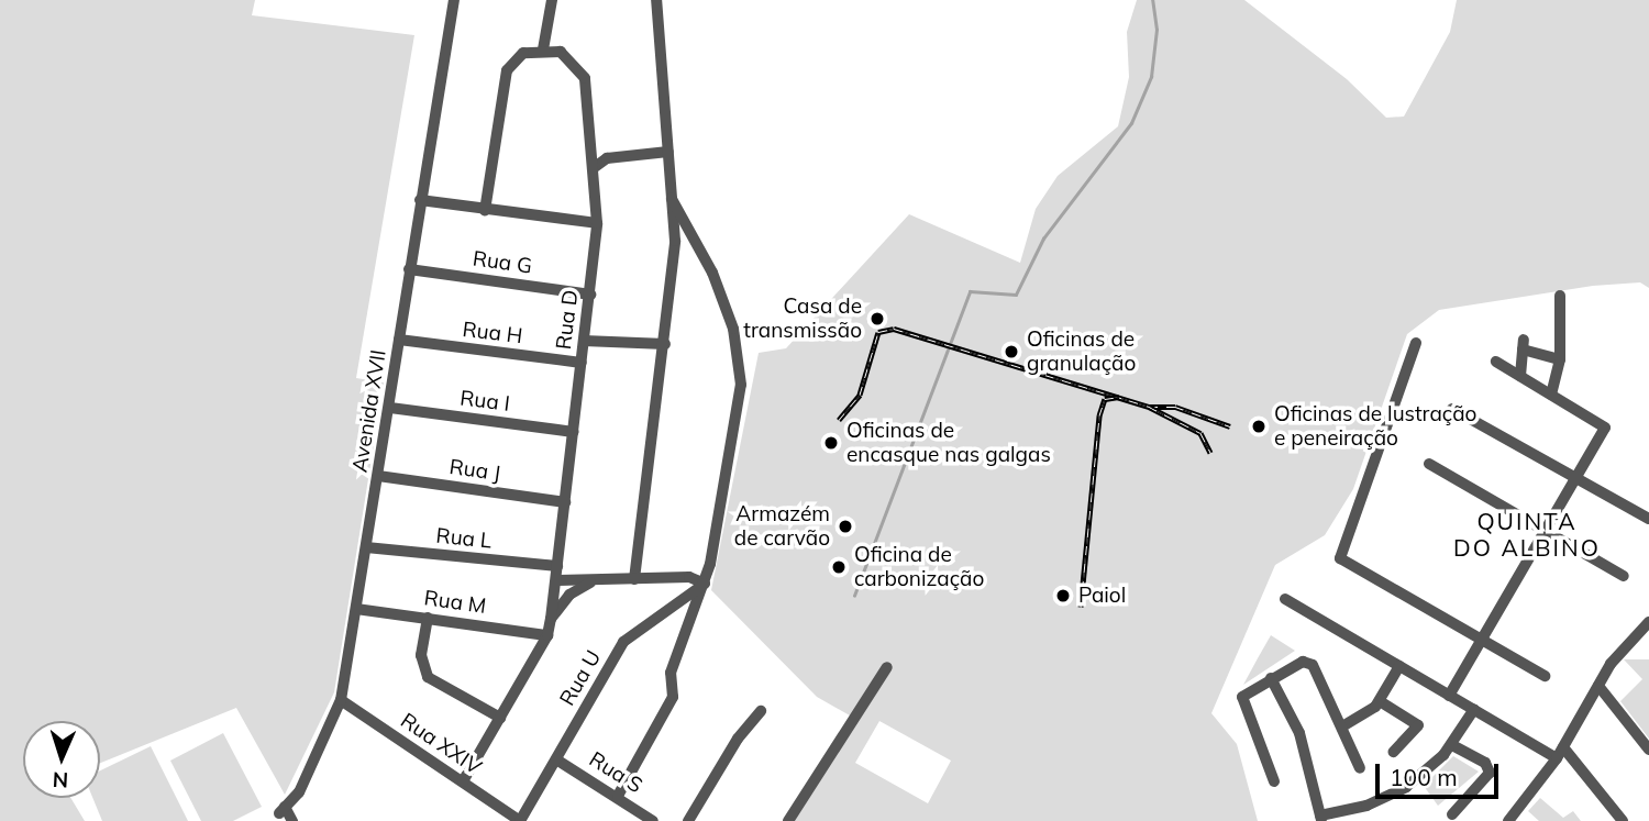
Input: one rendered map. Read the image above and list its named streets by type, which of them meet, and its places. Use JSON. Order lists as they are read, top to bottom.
{
  "streets": {
    "street": [
      "Rua G",
      "Rua D",
      "Rua H",
      "Rua I",
      "Avenida XVII",
      "Rua J",
      "Rua L",
      "Rua M",
      "Rua U",
      "Rua XXIV",
      "Rua S"
    ]
  },
  "crossings": [
    ["Rua G", "Rua D"],
    ["Rua G", "Avenida XVII"],
    ["Rua D", "Rua H"],
    ["Rua D", "Rua I"],
    ["Rua D", "Rua J"],
    ["Rua D", "Rua L"],
    ["Rua D", "Rua M"],
    ["Rua D", "Rua XXIV"],
    ["Rua H", "Avenida XVII"],
    ["Rua I", "Avenida XVII"],
    ["Avenida XVII", "Rua J"],
    ["Avenida XVII", "Rua L"],
    ["Avenida XVII", "Rua M"],
    ["Avenida XVII", "Rua XXIV"],
    ["Rua U", "Rua XXIV"],
    ["Rua U", "Rua S"]
  ],
  "districts": ["QUINTA DO ALBINO"],
  "places": [
    "Casa de transmissão",
    "Oficinas de granulação",
    "Oficinas de lustração e peneiração",
    "Oficinas de encasque nas galgas",
    "Armazém de carvão",
    "Oficina de carbonização",
    "Paiol"
  ],
  "scale_bar": "100 m",
  "north": "bottom"
}
